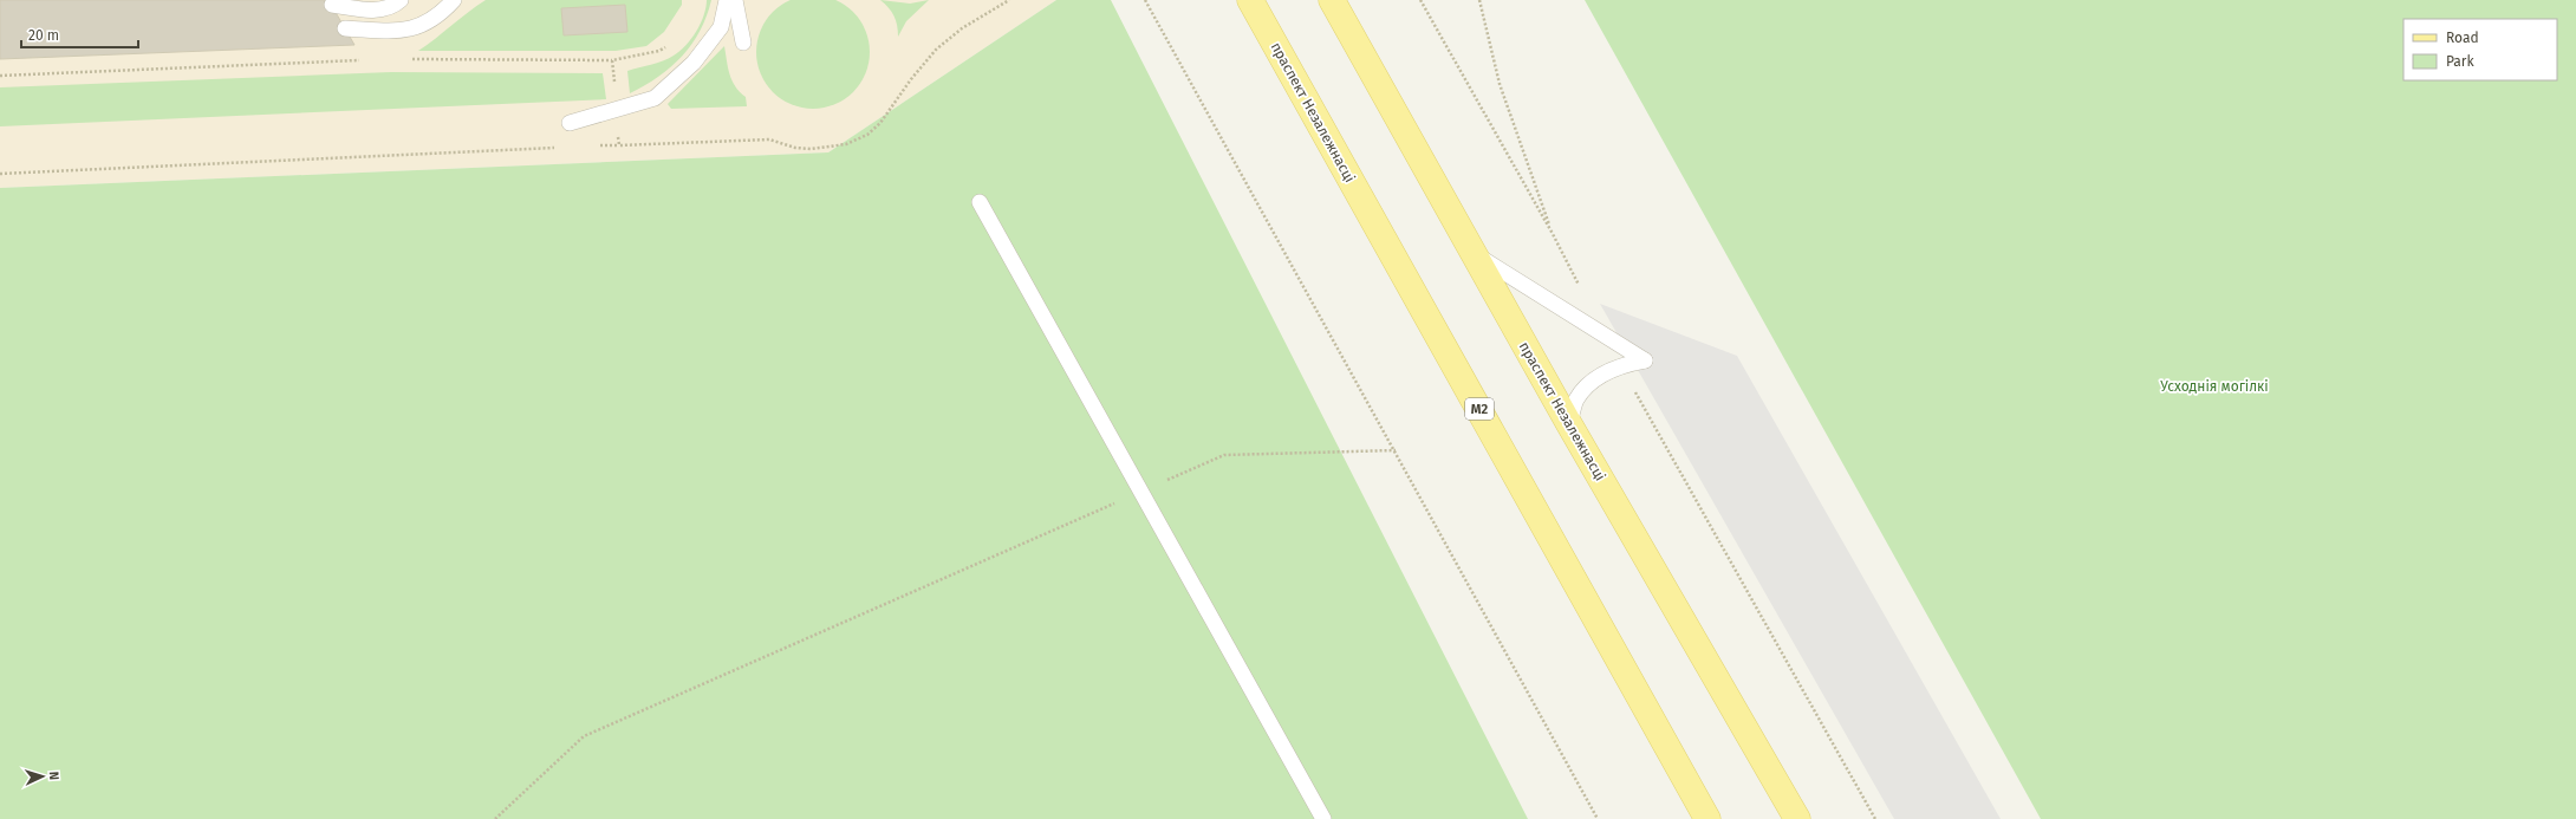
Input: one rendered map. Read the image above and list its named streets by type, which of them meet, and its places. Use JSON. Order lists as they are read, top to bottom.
{
  "streets": {
    "main road": ["праспект Незалежнасці", "М2"]
  },
  "parks": ["Усходнія могілкі"],
  "legend": ["Road", "Park"],
  "scale_bar": "20 m",
  "north": "right"
}
